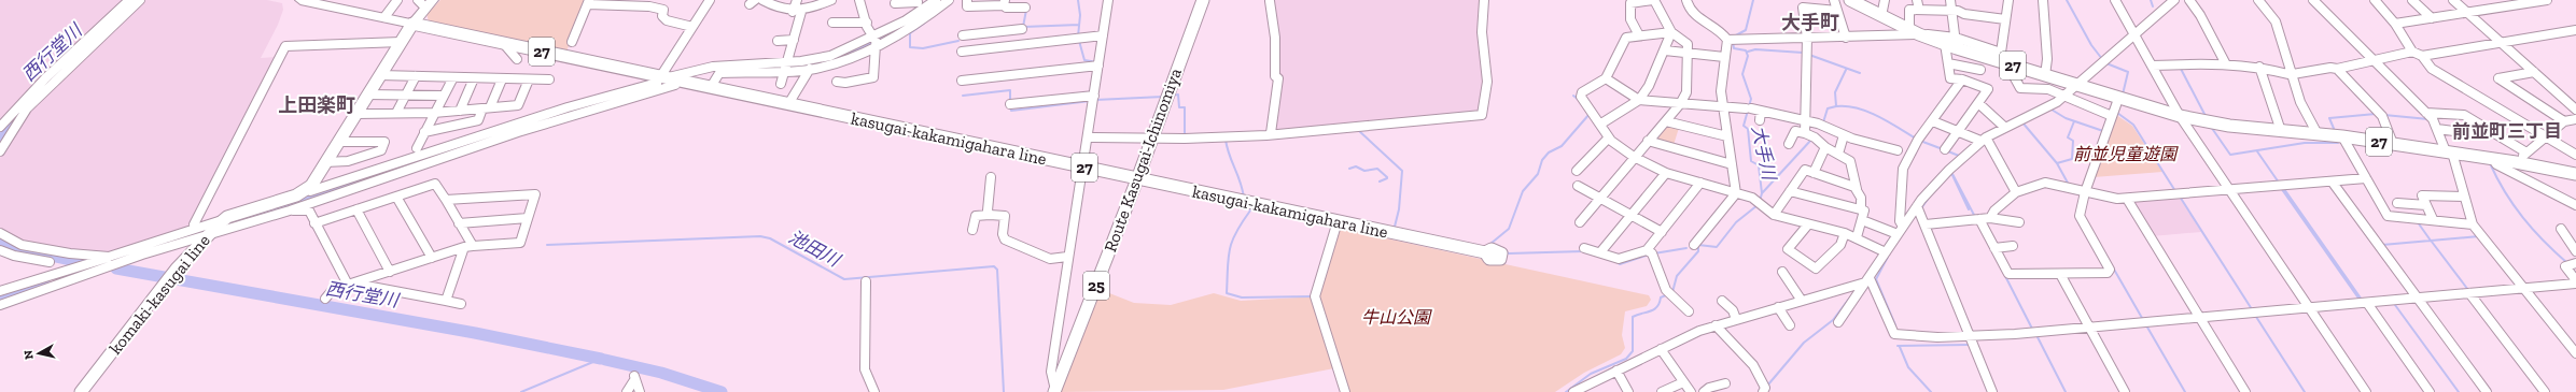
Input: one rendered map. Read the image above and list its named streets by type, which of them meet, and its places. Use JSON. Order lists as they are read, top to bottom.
{
  "streets": {
    "main road": [
      "27",
      "kasugai-kakamigahara line",
      "Route Kasugai-Ichinomiya",
      "25",
      "komaki-kasugai line"
    ]
  },
  "crossings": [
    ["kasugai-kakamigahara line", "Route Kasugai-Ichinomiya"],
    ["kasugai-kakamigahara line", "komaki-kasugai line"]
  ],
  "districts": ["大手町", "上田楽町", "前並町三丁目"],
  "water": ["西行堂川", "大手川", "池田川"],
  "parks": ["前並児童遊園", "牛山公園"],
  "north": "left"
}
